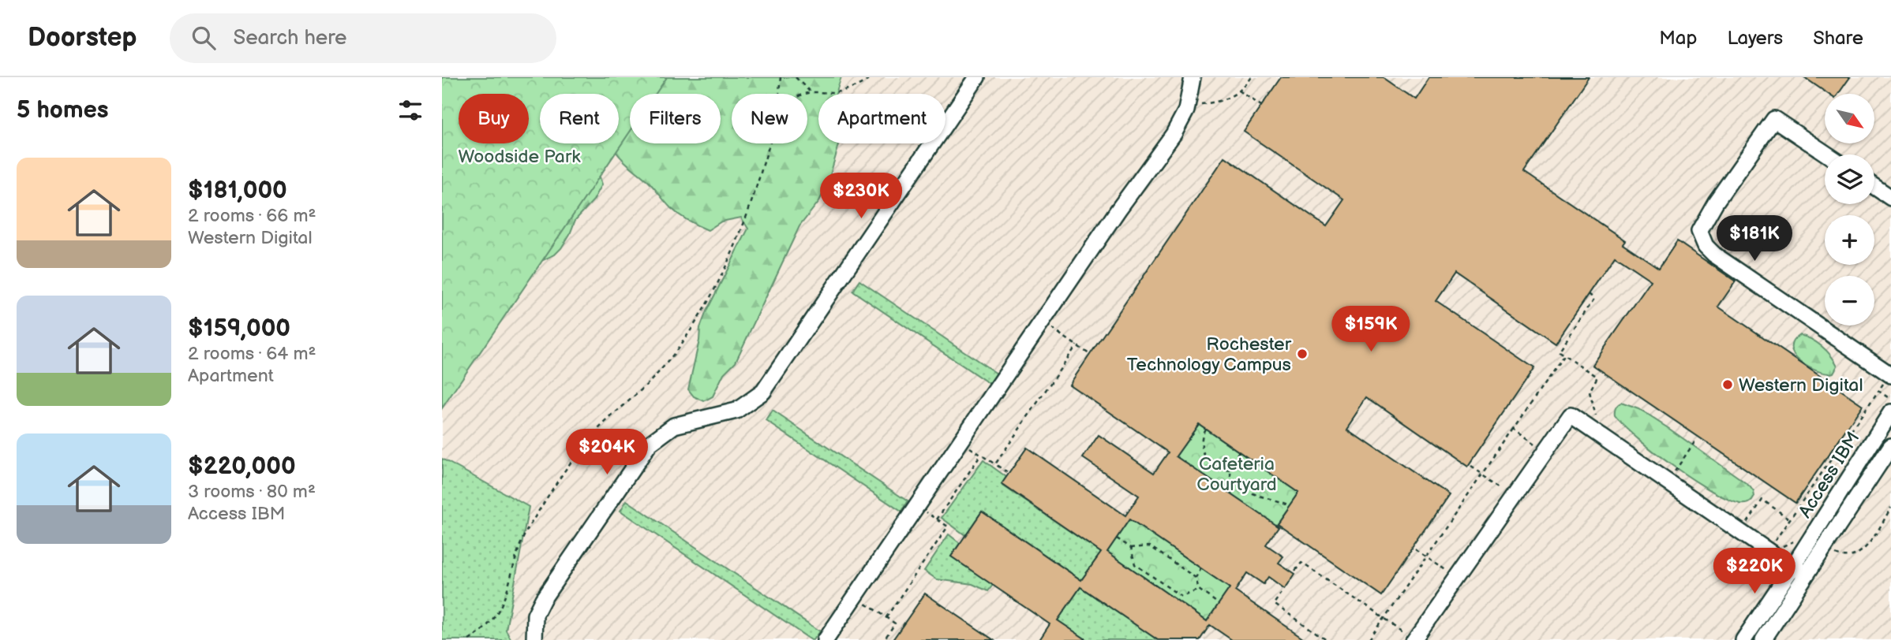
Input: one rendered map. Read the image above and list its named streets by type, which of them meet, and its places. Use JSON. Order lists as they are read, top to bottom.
{
  "streets": {
    "street": ["Access IBM"]
  },
  "parks": ["Woodside Park", "Cafeteria Courtyard"],
  "places": ["Rochester Technology Campus", "Western Digital"],
  "north": "bottom right",
  "page": {
    "header": "Doorstep",
    "search": "Search here",
    "nav": ["Map", "Layers", "Share"],
    "heading": "5 homes",
    "map_buttons": ["+", "−"],
    "chip": [
      "Buy",
      "Rent",
      "Filters",
      "New",
      "Apartment"
    ],
    "list": [
      {
        "name": "$181,000",
        "note": "2 rooms · 66 m² · Western Digital"
      },
      {
        "name": "$159,000",
        "note": "2 rooms · 64 m² · Apartment"
      },
      {
        "name": "$220,000",
        "note": "3 rooms · 80 m² · Access IBM"
      }
    ],
    "price": [
      "$230K",
      "$181K",
      "$159K",
      "$204K",
      "$220K"
    ]
  }
}
